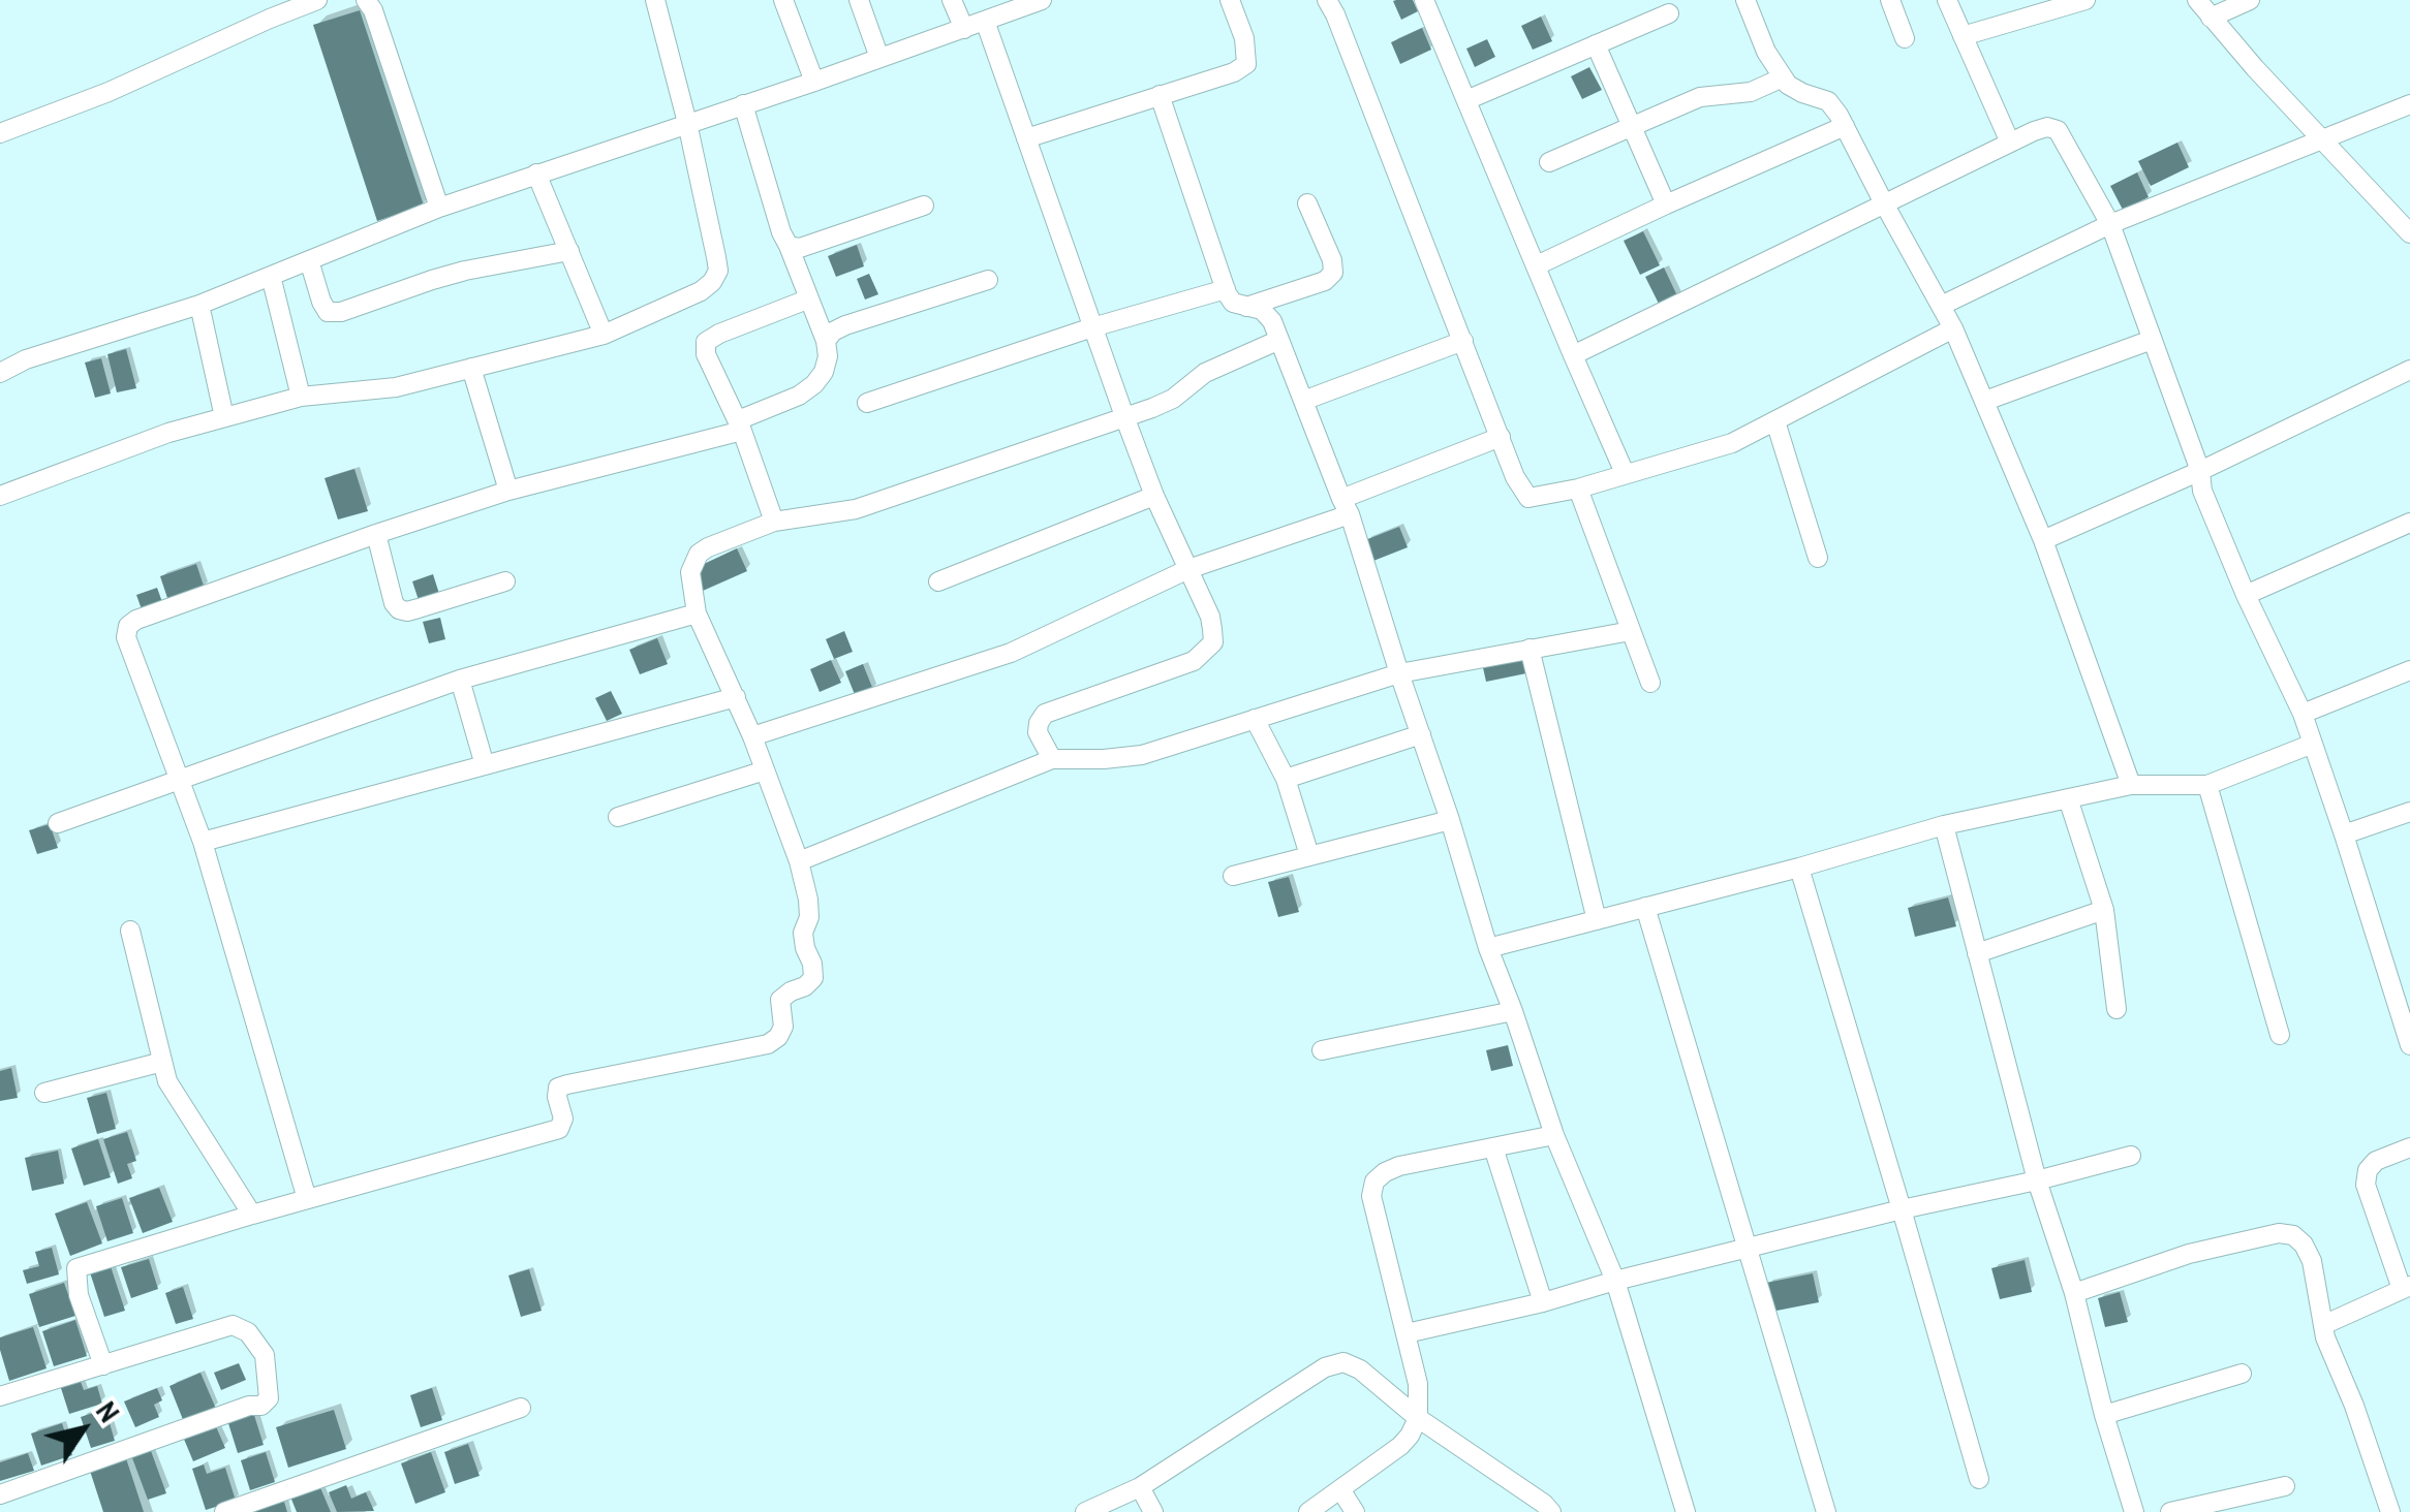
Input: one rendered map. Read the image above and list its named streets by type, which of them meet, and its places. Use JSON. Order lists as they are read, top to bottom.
{
  "north": "top right"
}
